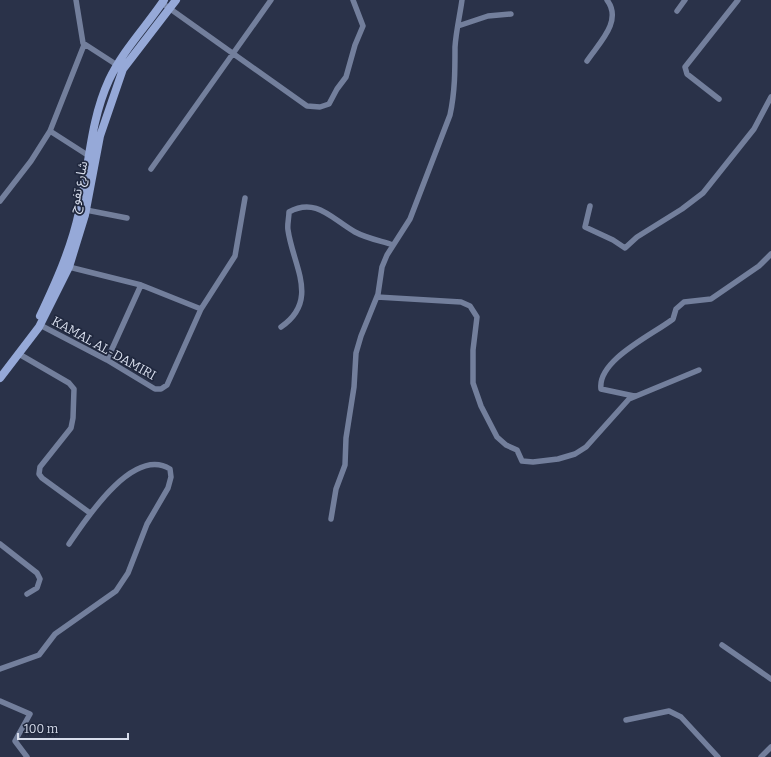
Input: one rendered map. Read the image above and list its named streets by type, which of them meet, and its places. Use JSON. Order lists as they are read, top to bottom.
{
  "streets": {
    "street": ["شارع تفوح", "KAMAL AL-DAMIRI"]
  },
  "crossings": [
    ["شارع تفوح", "KAMAL AL-DAMIRI"]
  ],
  "scale_bar": "100 m"
}
